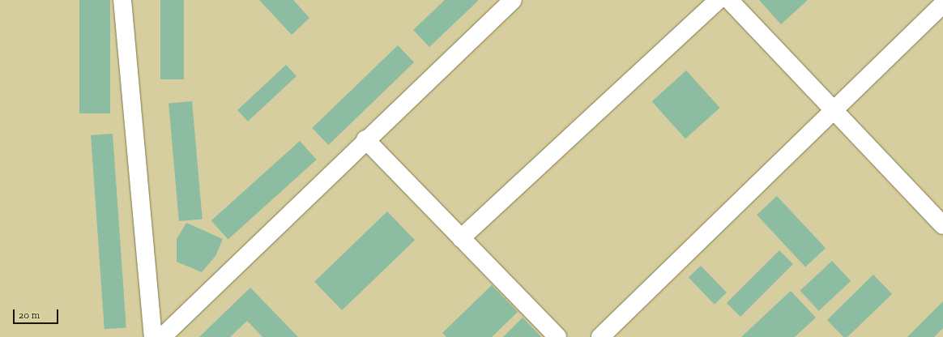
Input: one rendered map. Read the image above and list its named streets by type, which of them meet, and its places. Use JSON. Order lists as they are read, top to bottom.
{
  "scale_bar": "20 m"
}
